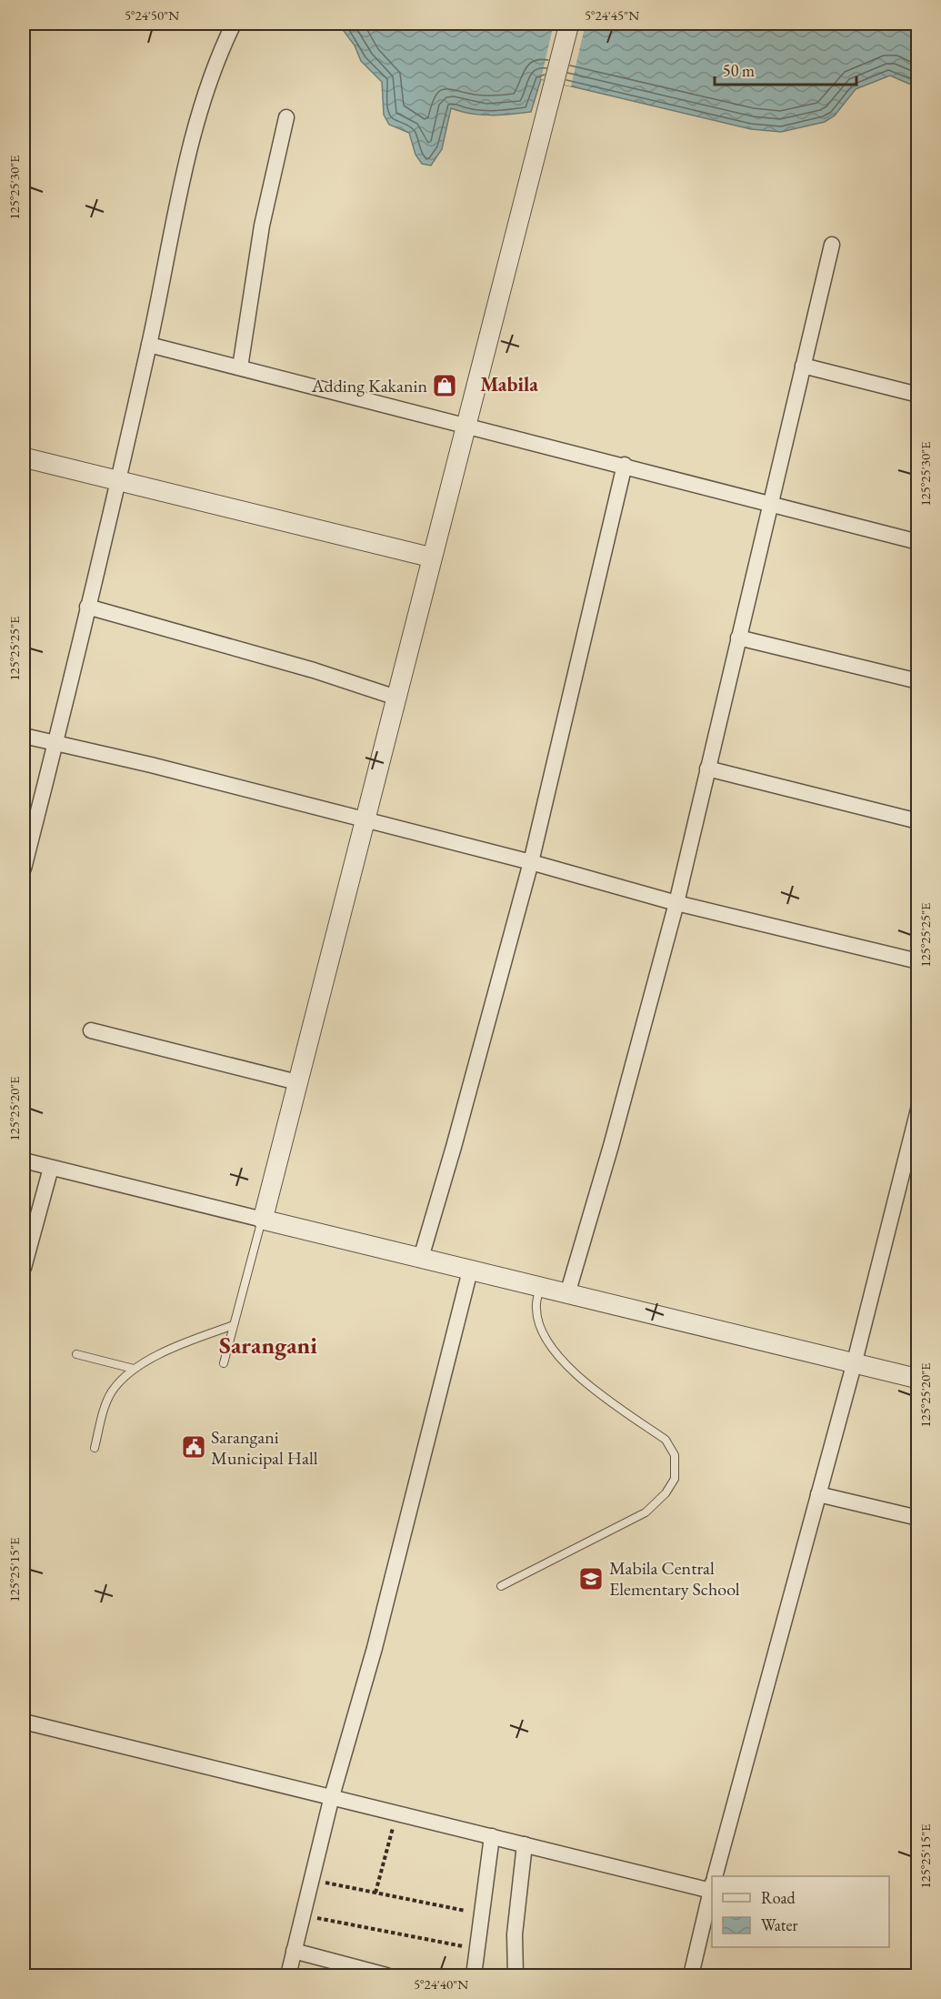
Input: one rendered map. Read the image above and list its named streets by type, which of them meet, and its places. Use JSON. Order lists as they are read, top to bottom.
{
  "districts": ["Mabila", "Sarangani"],
  "places": {
    "shop": ["Adding Kakanin"],
    "public building": ["Sarangani Municipal Hall"],
    "school or university": ["Mabila Central Elementary School"]
  },
  "legend": ["Road", "Water"],
  "scale_bar": "50 m",
  "coordinates": [
    "5°24'50\"N",
    "5°24'45\"N",
    "125°25'30\"E",
    "125°25'25\"E",
    "125°25'20\"E",
    "125°25'15\"E",
    "5°24'40\"N"
  ]
}
